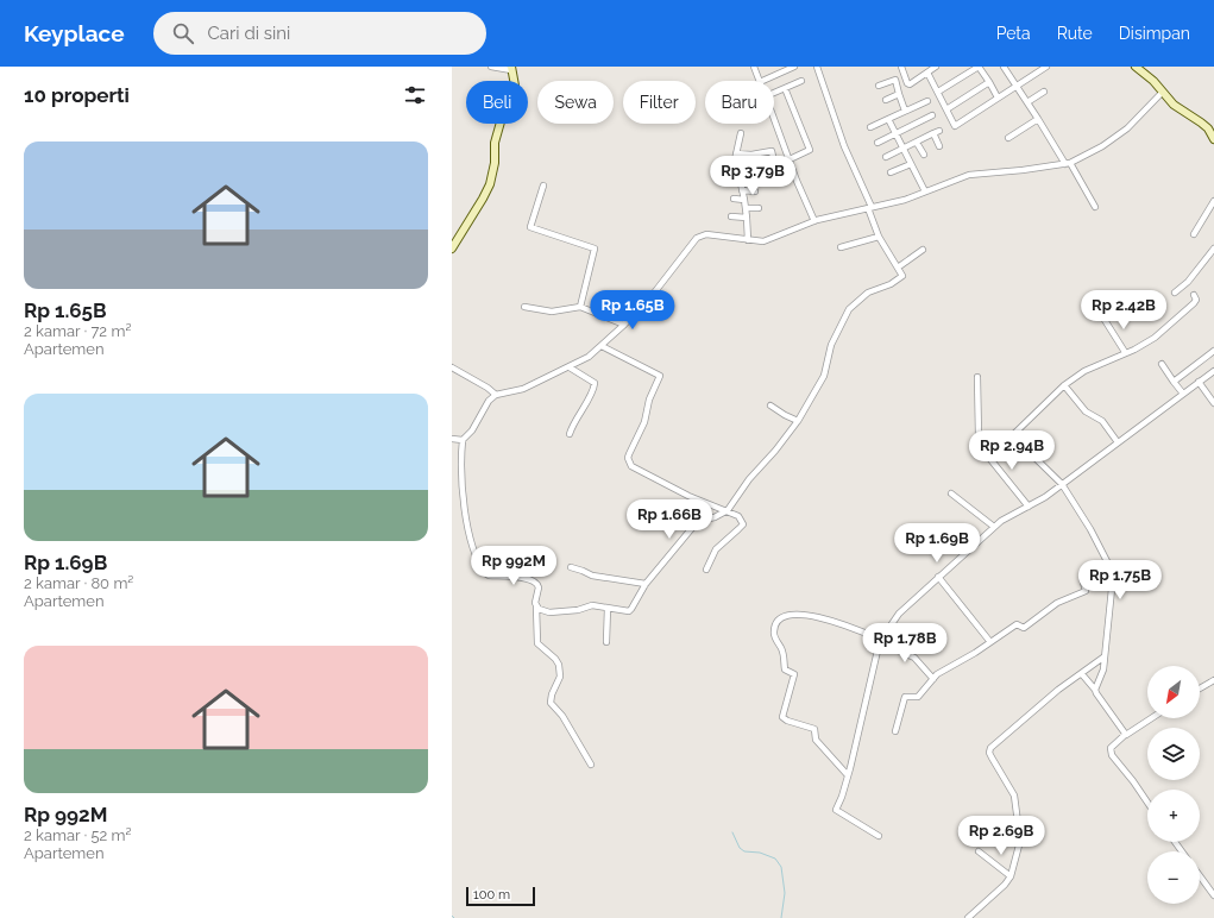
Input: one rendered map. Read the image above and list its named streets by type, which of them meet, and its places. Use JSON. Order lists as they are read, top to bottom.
{
  "scale_bar": "100 m",
  "north": "bottom left",
  "page": {
    "header": "Keyplace",
    "search": "Cari di sini",
    "nav": ["Peta", "Rute", "Disimpan"],
    "heading": "10 properti",
    "chip": [
      "Beli",
      "Sewa",
      "Filter",
      "Baru"
    ],
    "list": [
      {
        "name": "Rp 1.65B",
        "note": "2 kamar · 72 m² · Apartemen"
      },
      {
        "name": "Rp 1.69B",
        "note": "2 kamar · 80 m² · Apartemen"
      },
      {
        "name": "Rp 992M",
        "note": "2 kamar · 52 m² · Apartemen"
      }
    ],
    "price": [
      "Rp 3.79B",
      "Rp 1.65B",
      "Rp 2.42B",
      "Rp 2.94B",
      "Rp 1.66B",
      "Rp 1.69B",
      "Rp 992M",
      "Rp 1.75B",
      "Rp 1.78B",
      "Rp 2.69B"
    ],
    "map_buttons": ["+", "−"],
    "scale": "100 m"
  }
}
